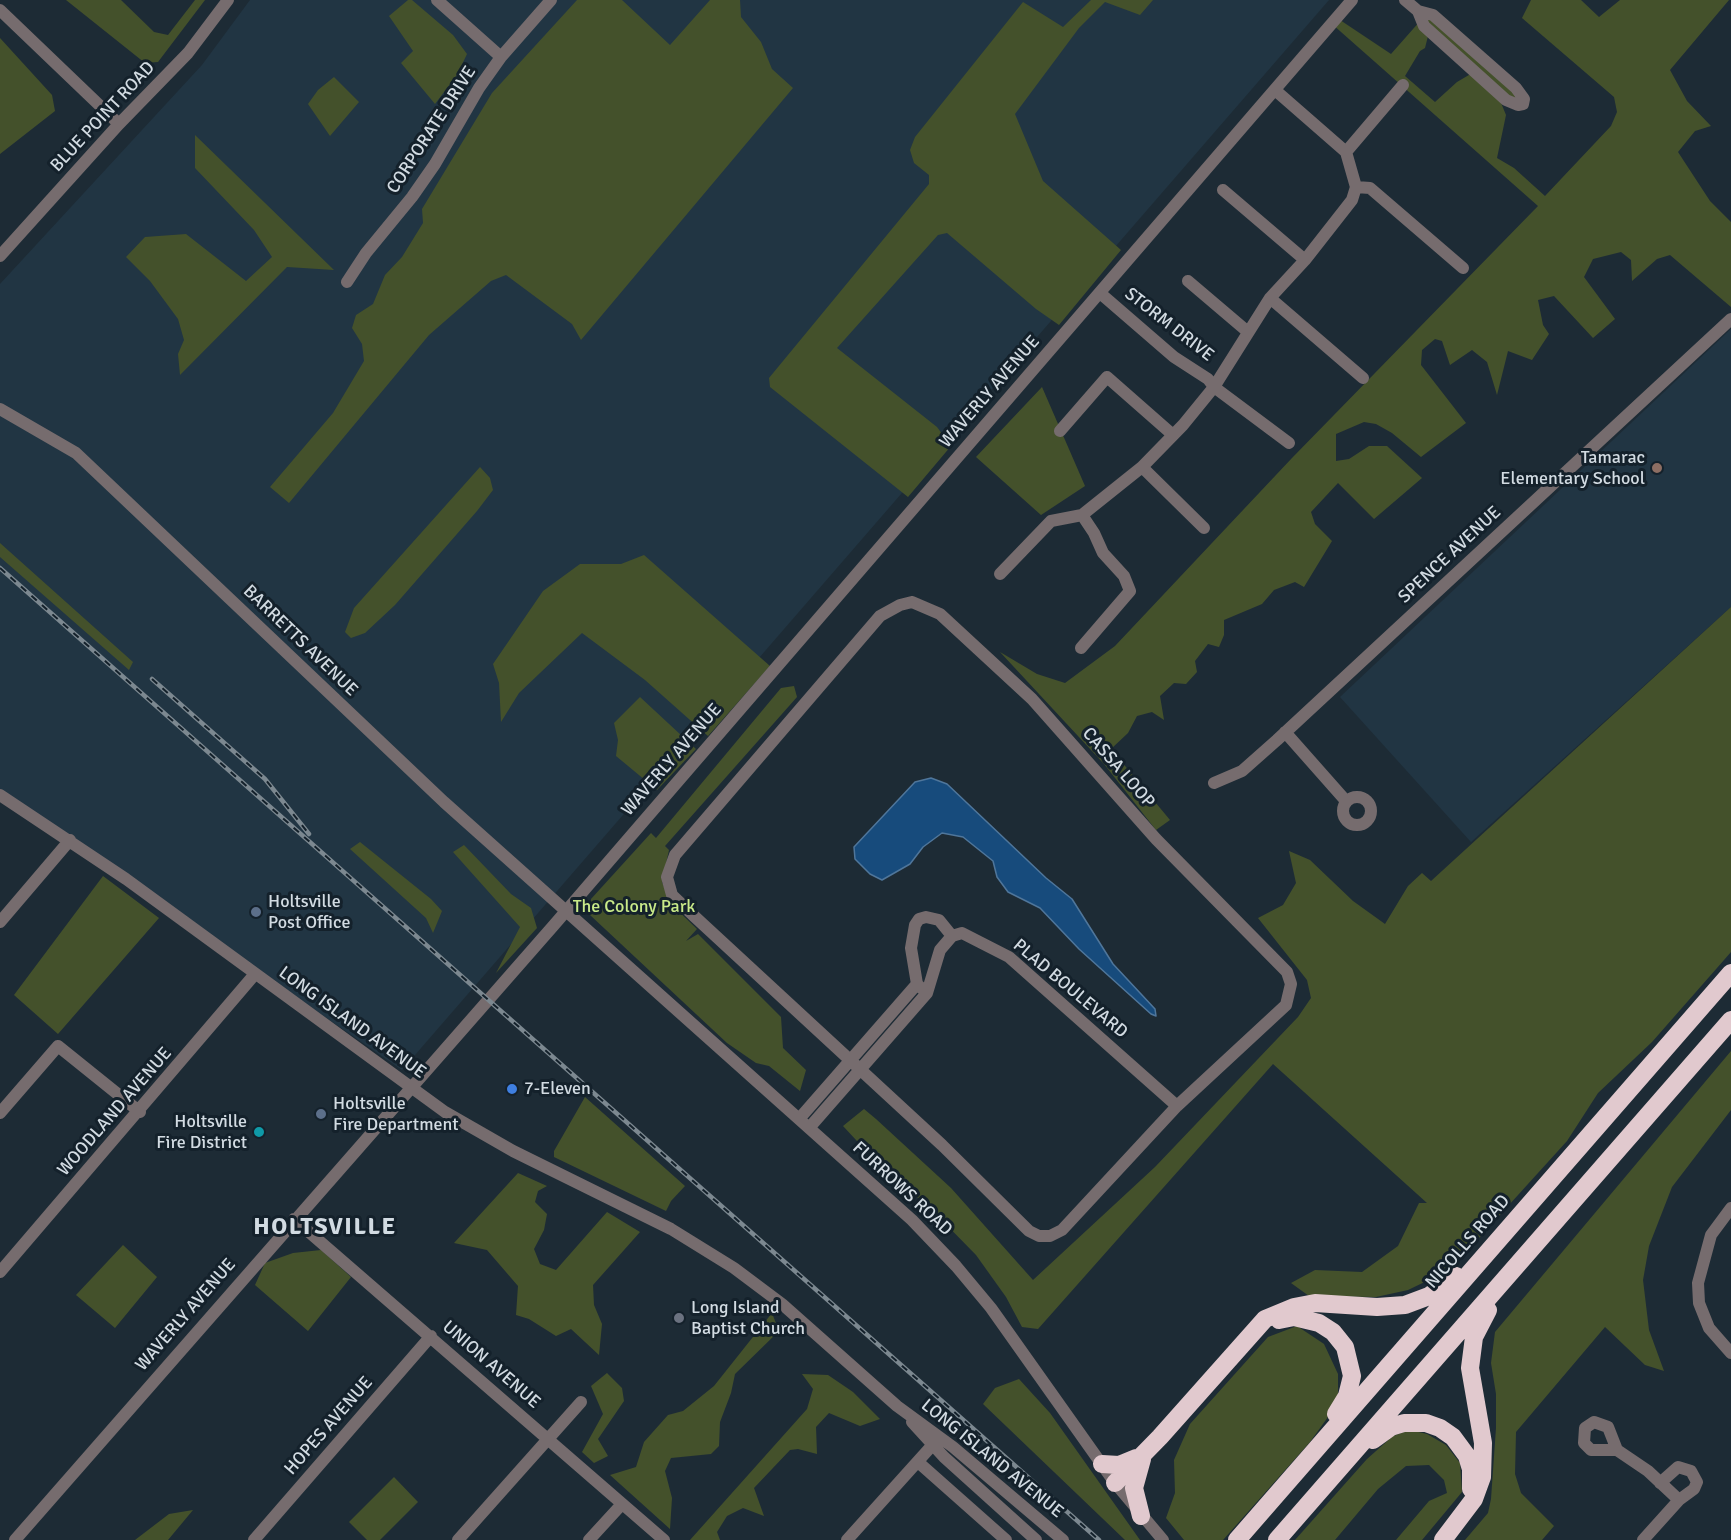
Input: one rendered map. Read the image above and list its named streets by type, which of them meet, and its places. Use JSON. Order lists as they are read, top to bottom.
{
  "streets": {
    "highway": ["NICOLLS ROAD"],
    "street": [
      "BLUE POINT ROAD",
      "CORPORATE DRIVE",
      "STORM DRIVE",
      "WAVERLY AVENUE",
      "SPENCE AVENUE",
      "BARRETTS AVENUE",
      "CASSA LOOP",
      "PLAD BOULEVARD",
      "LONG ISLAND AVENUE",
      "WOODLAND AVENUE",
      "FURROWS ROAD",
      "UNION AVENUE",
      "HOPES AVENUE"
    ]
  },
  "crossings": [
    ["STORM DRIVE", "WAVERLY AVENUE"],
    ["WAVERLY AVENUE", "BARRETTS AVENUE"],
    ["WAVERLY AVENUE", "LONG ISLAND AVENUE"],
    ["WAVERLY AVENUE", "FURROWS ROAD"],
    ["WAVERLY AVENUE", "UNION AVENUE"],
    ["BARRETTS AVENUE", "FURROWS ROAD"],
    ["CASSA LOOP", "PLAD BOULEVARD"],
    ["LONG ISLAND AVENUE", "WOODLAND AVENUE"],
    ["UNION AVENUE", "HOPES AVENUE"]
  ],
  "districts": ["HOLTSVILLE"],
  "parks": ["The Colony Park"],
  "places": [
    "Tamarac Elementary School",
    "Holtsville Post Office",
    "7-Eleven",
    "Holtsville Fire Department",
    "Holtsville Fire District",
    "Long Island Baptist Church"
  ]
}
